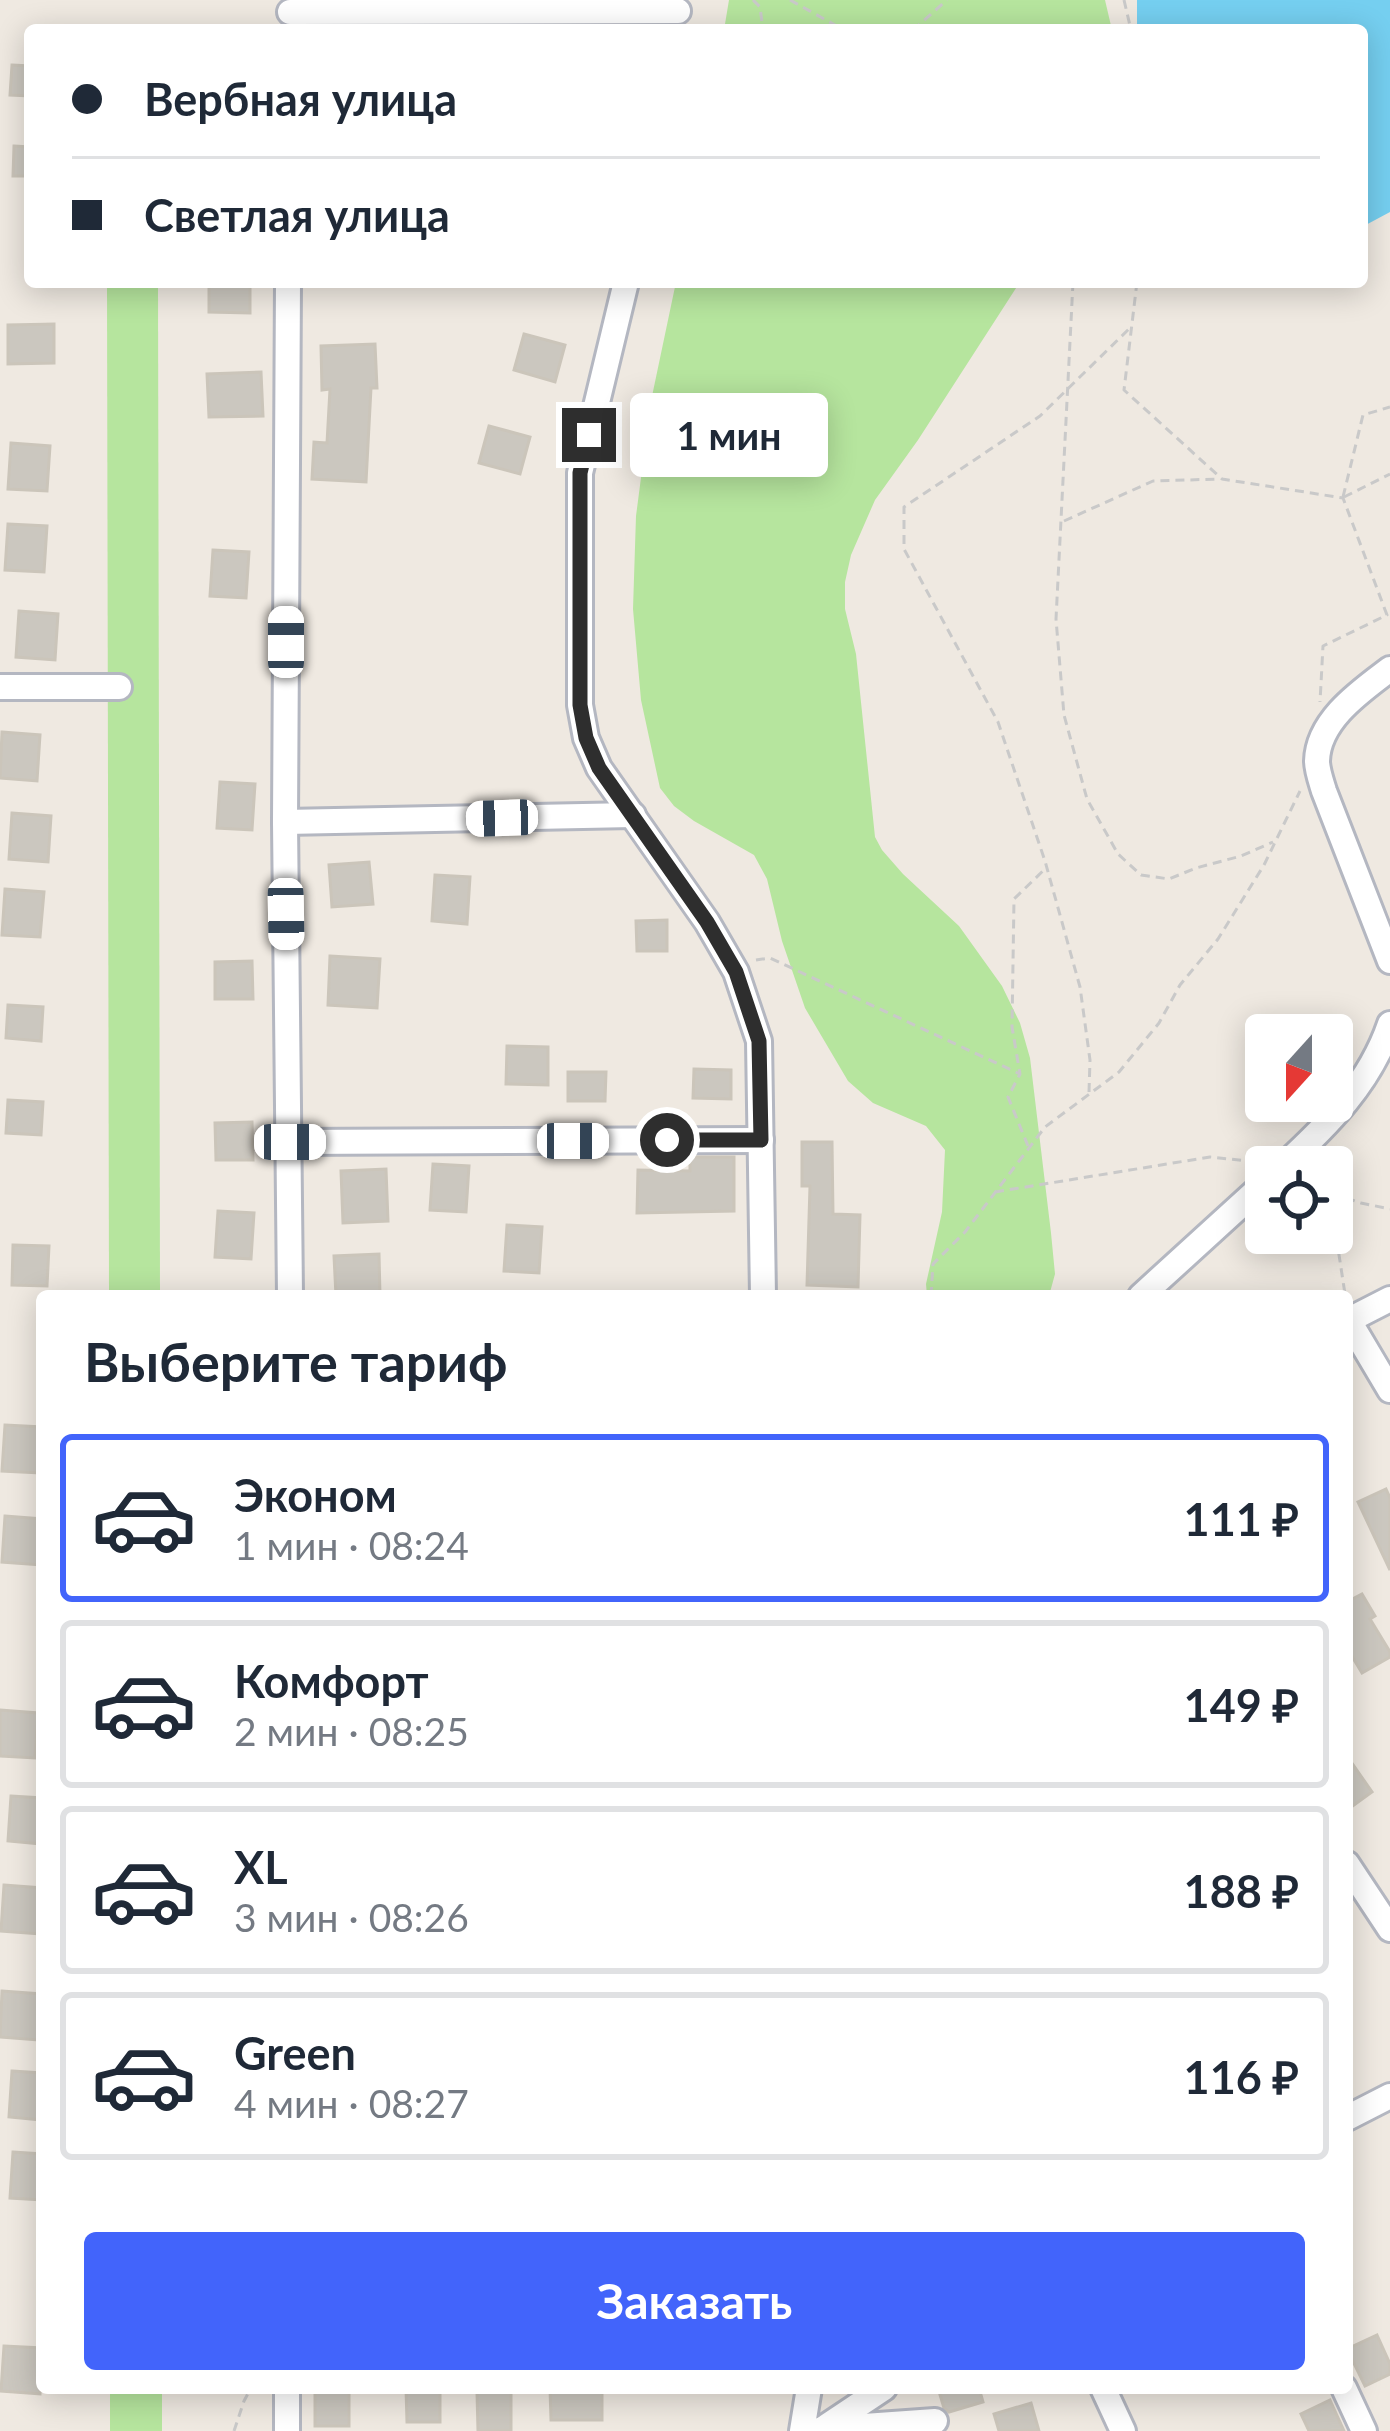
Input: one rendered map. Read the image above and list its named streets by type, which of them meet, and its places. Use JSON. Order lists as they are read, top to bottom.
{
  "north": "bottom",
  "page": {
    "banner": ["Вербная улица", "Светлая улица"],
    "bubble": "1 мин",
    "heading": "Выберите тариф",
    "list": [
      {
        "name": "Эконом",
        "note": "1 мин · 08:24",
        "value": "111 ₽"
      },
      {
        "name": "Комфорт",
        "note": "2 мин · 08:25",
        "value": "149 ₽"
      },
      {
        "name": "XL",
        "note": "3 мин · 08:26",
        "value": "188 ₽"
      },
      {
        "name": "Green",
        "note": "4 мин · 08:27",
        "value": "116 ₽"
      }
    ],
    "buttons": "Заказать"
  }
}
